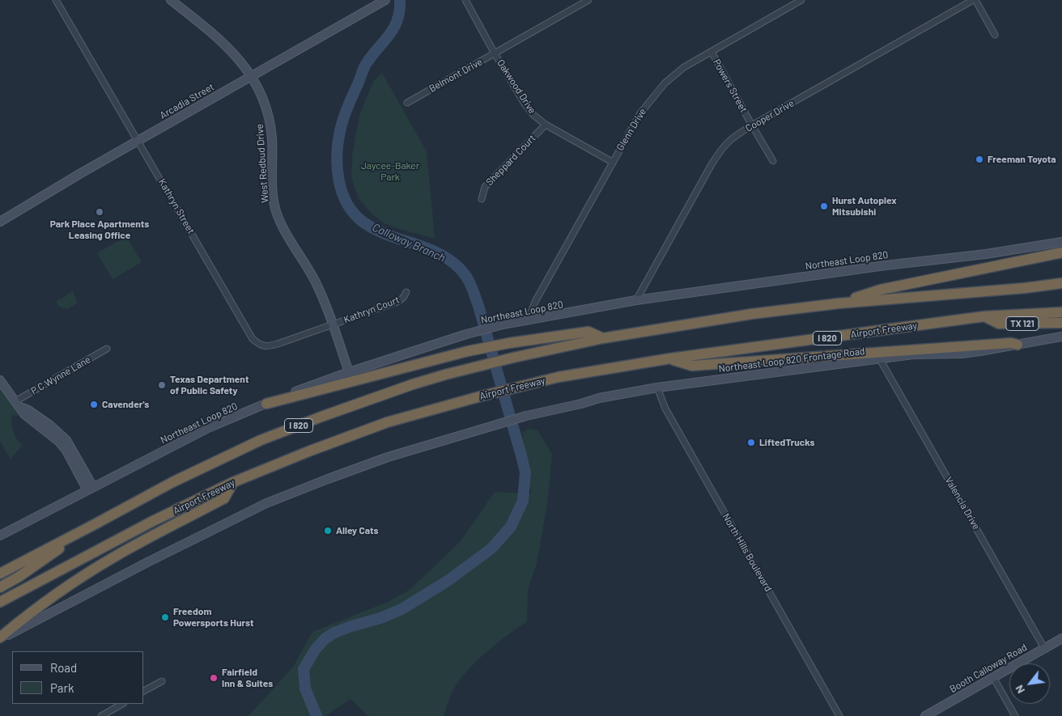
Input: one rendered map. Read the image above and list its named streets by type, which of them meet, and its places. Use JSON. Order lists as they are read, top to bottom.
{
  "streets": {
    "highway": ["TX 121", "Airport Freeway", "I 820"],
    "main road": [
      "Arcadia Street",
      "West Redbud Drive",
      "Northeast Loop 820",
      "Northeast Loop 820 Frontage Road",
      "Booth Calloway Road"
    ],
    "street": [
      "Belmont Drive",
      "Powers Street",
      "Oakwood Drive",
      "Cooper Drive",
      "Glenn Drive",
      "Sheppard Court",
      "Kathryn Street",
      "Kathryn Court",
      "P C Wynne Lane",
      "Valencia Drive",
      "North Hills Boulevard"
    ]
  },
  "crossings": [
    ["Belmont Drive", "Oakwood Drive"],
    ["Powers Street", "Cooper Drive"],
    ["Powers Street", "Glenn Drive"],
    ["Oakwood Drive", "Glenn Drive"],
    ["Oakwood Drive", "Sheppard Court"],
    ["Arcadia Street", "West Redbud Drive"],
    ["Arcadia Street", "Kathryn Street"],
    ["Cooper Drive", "Northeast Loop 820"],
    ["Glenn Drive", "Northeast Loop 820"],
    ["West Redbud Drive", "Kathryn Street"],
    ["West Redbud Drive", "Northeast Loop 820"],
    ["West Redbud Drive", "Kathryn Court"],
    ["Kathryn Street", "Kathryn Court"],
    ["Airport Freeway", "I 820"],
    ["Northeast Loop 820 Frontage Road", "Valencia Drive"],
    ["Northeast Loop 820 Frontage Road", "North Hills Boulevard"],
    ["Valencia Drive", "Booth Calloway Road"]
  ],
  "water": ["Calloway Branch"],
  "parks": ["Jaycee-Baker Park"],
  "places": [
    "Freeman Toyota",
    "Hurst Autoplex Mitsubishi",
    "Park Place Apartments Leasing Office",
    "Texas Department of Public Safety",
    "Cavender's",
    "LiftedTrucks",
    "Alley Cats",
    "Freedom Powersports Hurst",
    "Fairfield Inn & Suites"
  ],
  "legend": ["Road", "Park"],
  "north": "bottom left"
}
